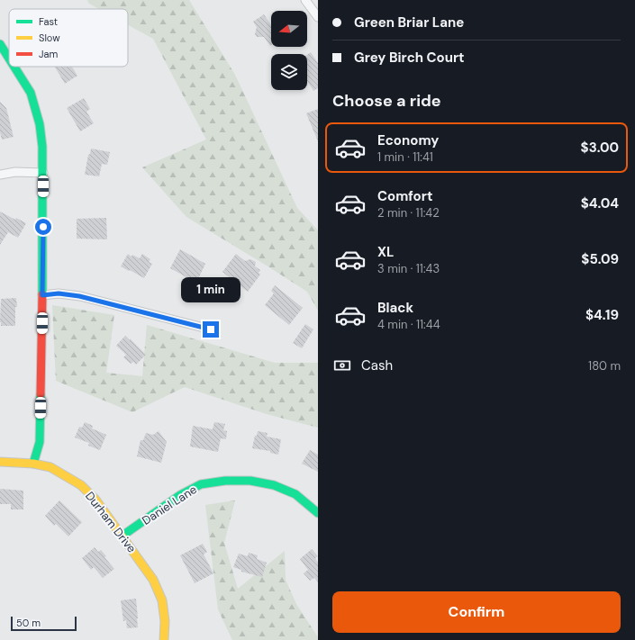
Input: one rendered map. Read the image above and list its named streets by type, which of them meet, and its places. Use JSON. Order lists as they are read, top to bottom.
{
  "streets": {
    "street": ["Daniel Lane", "Durham Drive"]
  },
  "crossings": [
    ["Daniel Lane", "Durham Drive"]
  ],
  "legend": ["Fast", "Slow", "Jam"],
  "scale_bar": "50 m",
  "north": "left",
  "page": {
    "banner": ["Green Briar Lane", "Grey Birch Court"],
    "heading": "Choose a ride",
    "list": [
      {
        "name": "Economy",
        "note": "1 min · 11:41",
        "value": "$3.00"
      },
      {
        "name": "Comfort",
        "note": "2 min · 11:42",
        "value": "$4.04"
      },
      {
        "name": "XL",
        "note": "3 min · 11:43",
        "value": "$5.09"
      },
      {
        "name": "Black",
        "note": "4 min · 11:44",
        "value": "$4.19"
      }
    ],
    "bubble": "1 min",
    "pay": ["Cash", "180 m"],
    "buttons": "Confirm",
    "scale": "50 m"
  }
}
